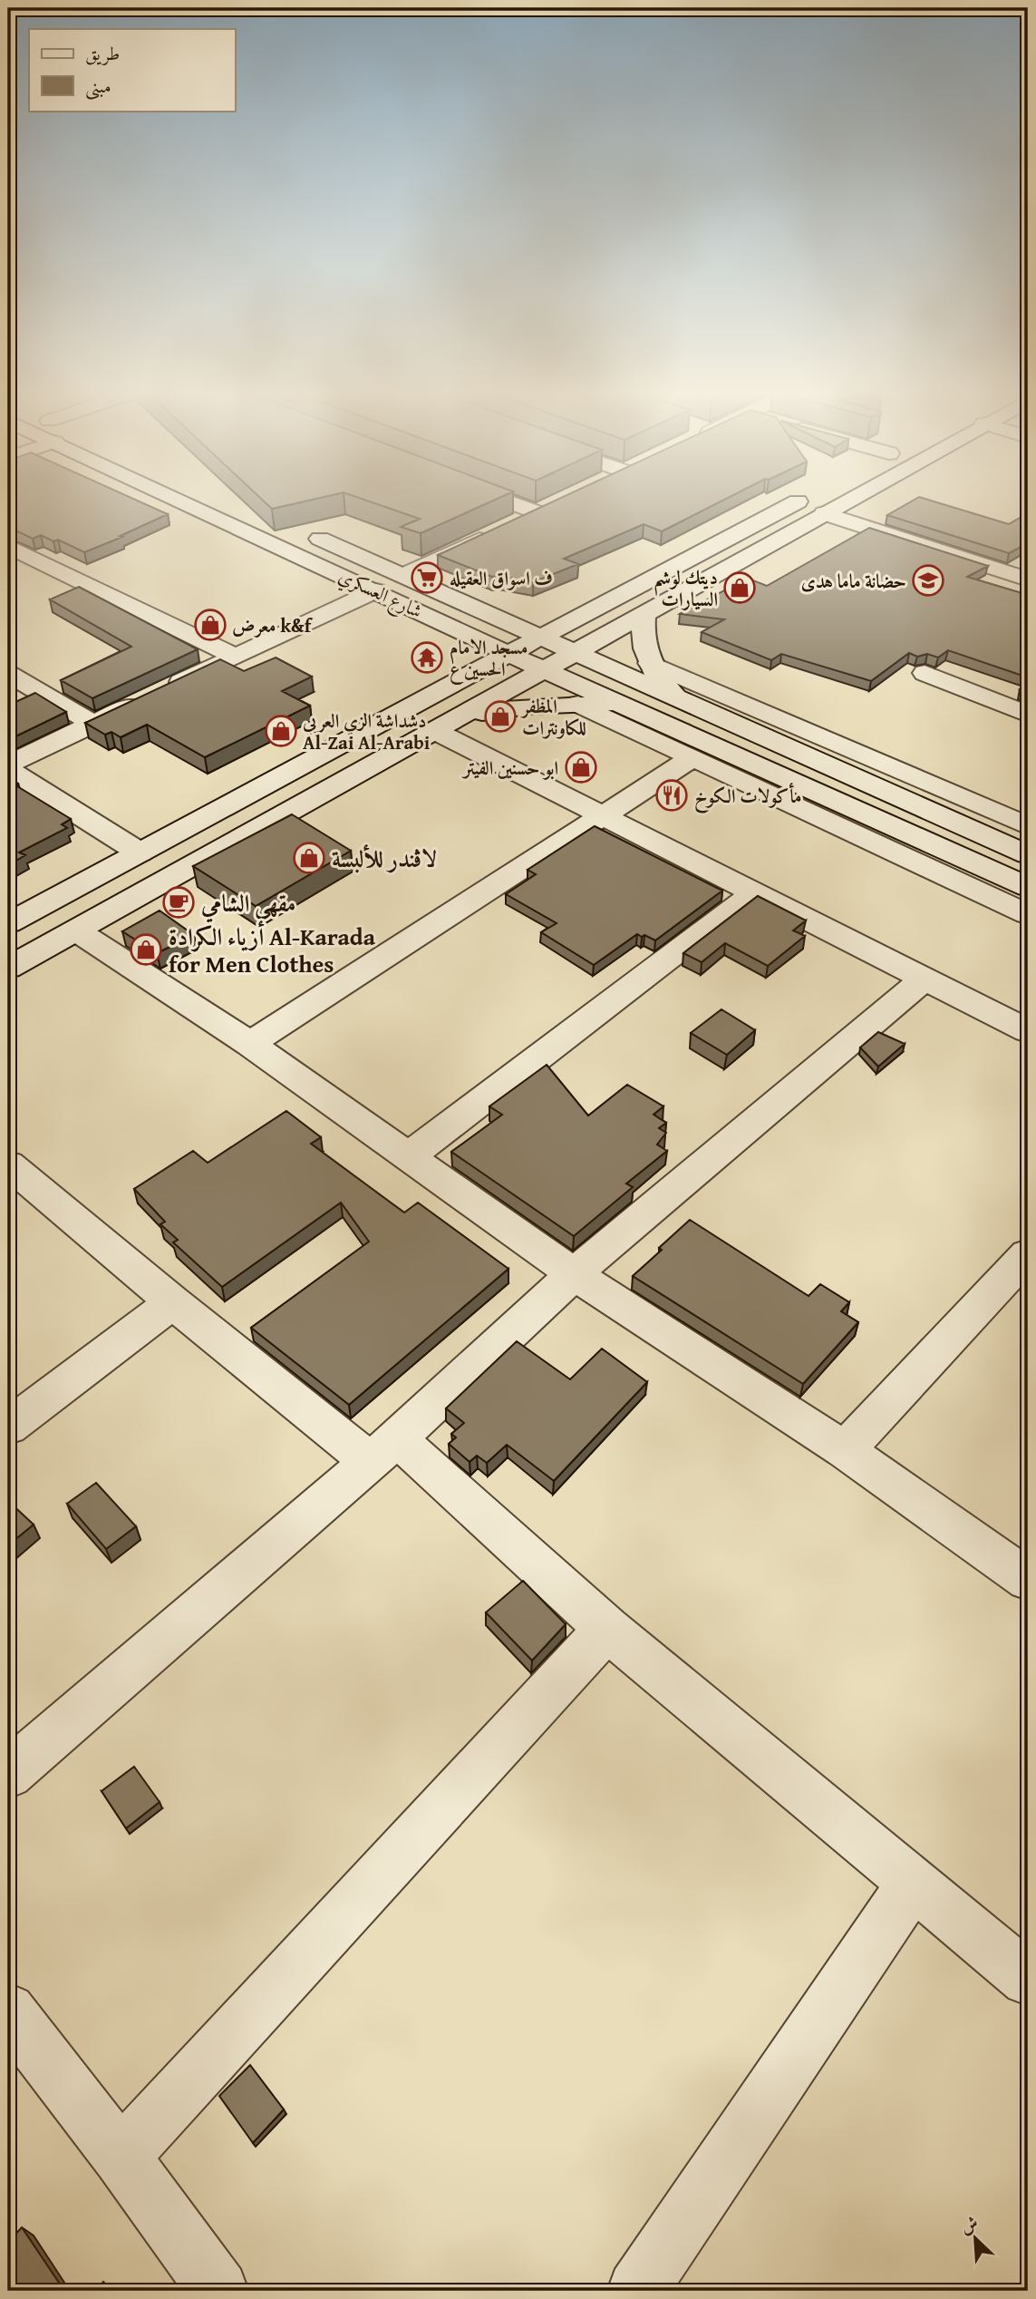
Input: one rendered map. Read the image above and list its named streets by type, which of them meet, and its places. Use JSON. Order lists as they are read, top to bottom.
{
  "streets": {
    "street": ["شارع العسكري"]
  },
  "places": {
    "supermarket": ["ف اسواق العقيله"],
    "school or university": ["حضانة ماما هدى"],
    "shop": [
      "ديتك لوشم السيارات",
      "معرض k&f",
      "المظفر للكاونترات",
      "دشداشة الزي العربي Al-Zai Al-Arabi",
      "ابو حسنين الفيتر",
      "لاڤندر للألبسة",
      "أزياء الكرادة Al-Karada for Men Clothes"
    ],
    "temple": ["مسجد الامام الحسين ع"],
    "restaurant": ["مأكولات الكوخ"],
    "cafe": ["مقهى الشامي"]
  },
  "legend": ["طريق", "مبنى"],
  "north": "top left"
}
